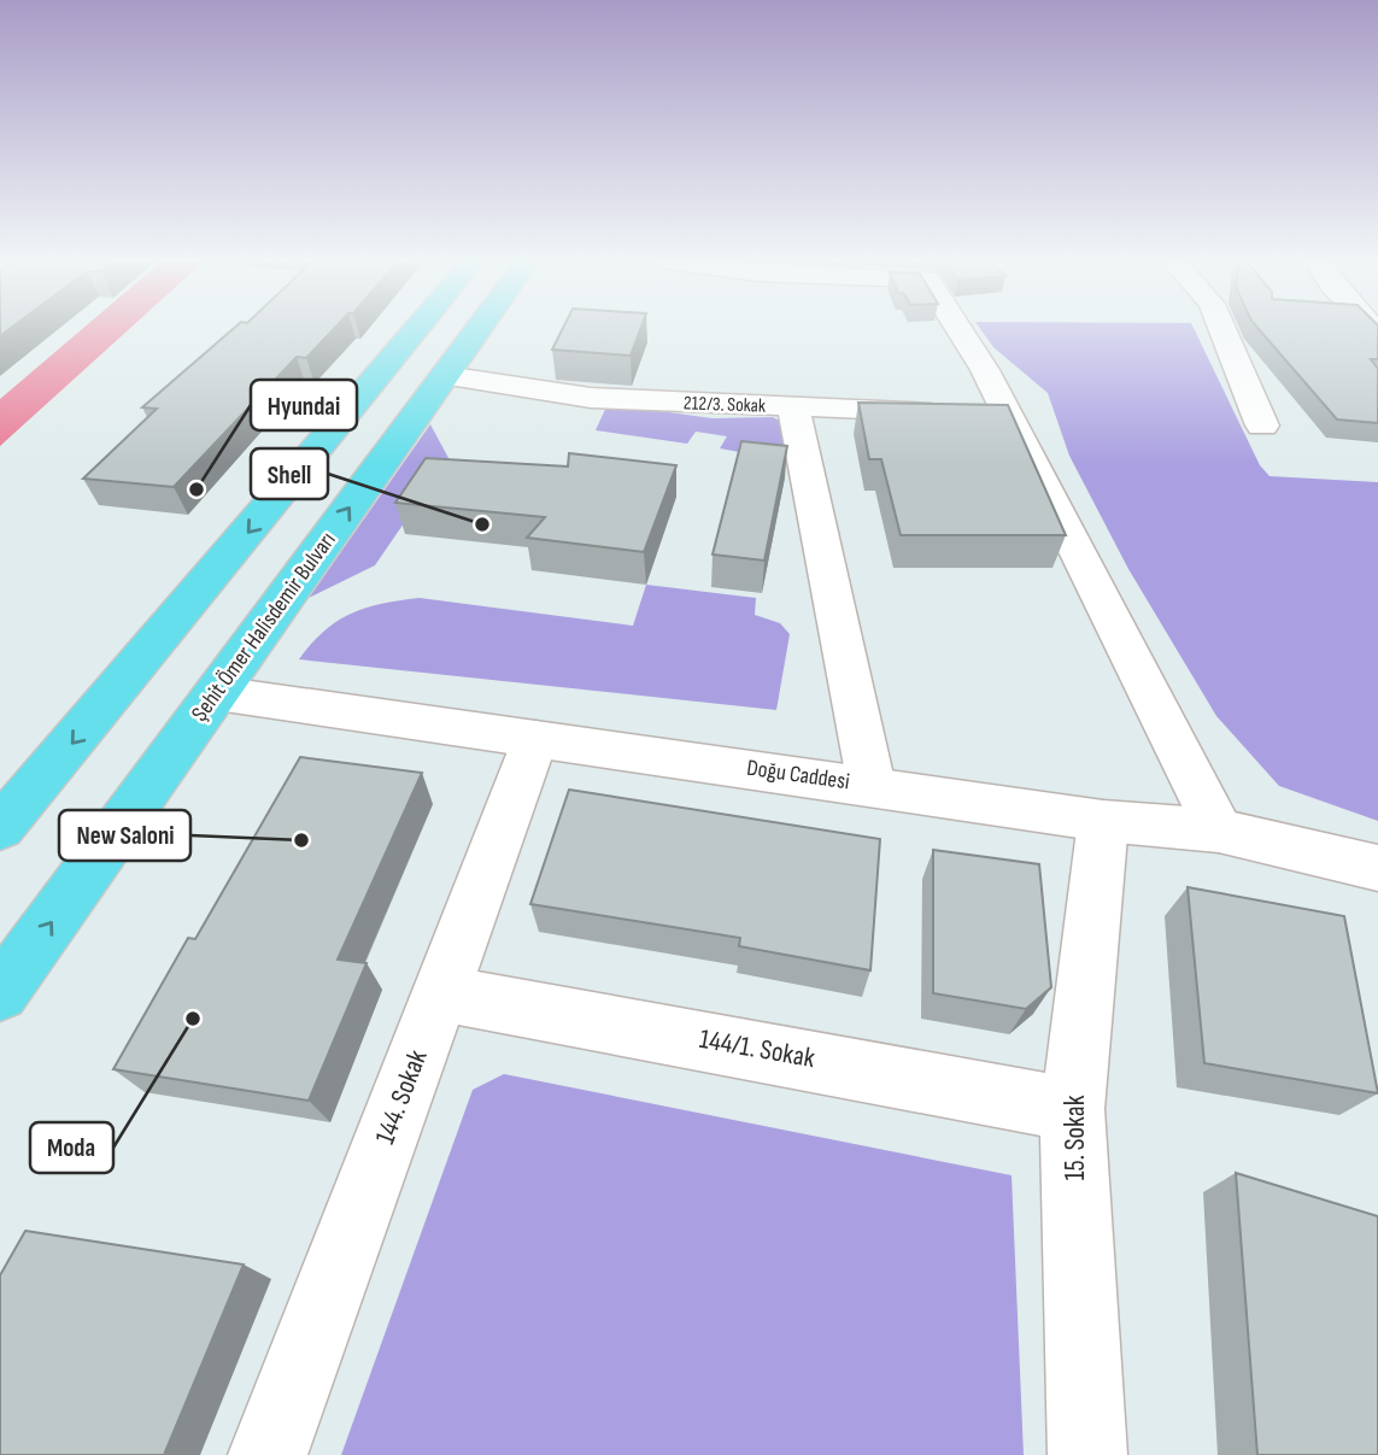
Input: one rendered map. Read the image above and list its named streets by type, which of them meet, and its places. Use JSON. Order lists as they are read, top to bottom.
{
  "streets": {
    "highway": ["Şehit Ömer Halisdemir Bulvarı"],
    "street": [
      "212/3. Sokak",
      "Doğu Caddesi",
      "144/1. Sokak",
      "144. Sokak",
      "15. Sokak"
    ]
  },
  "crossings": [
    ["212/3. Sokak", "Şehit Ömer Halisdemir Bulvarı"],
    ["Şehit Ömer Halisdemir Bulvarı", "Doğu Caddesi"],
    ["Doğu Caddesi", "144. Sokak"],
    ["Doğu Caddesi", "15. Sokak"],
    ["144/1. Sokak", "144. Sokak"],
    ["144/1. Sokak", "15. Sokak"]
  ],
  "places": [
    "Hyundai",
    "Shell",
    "New Saloni",
    "Moda"
  ]
}
